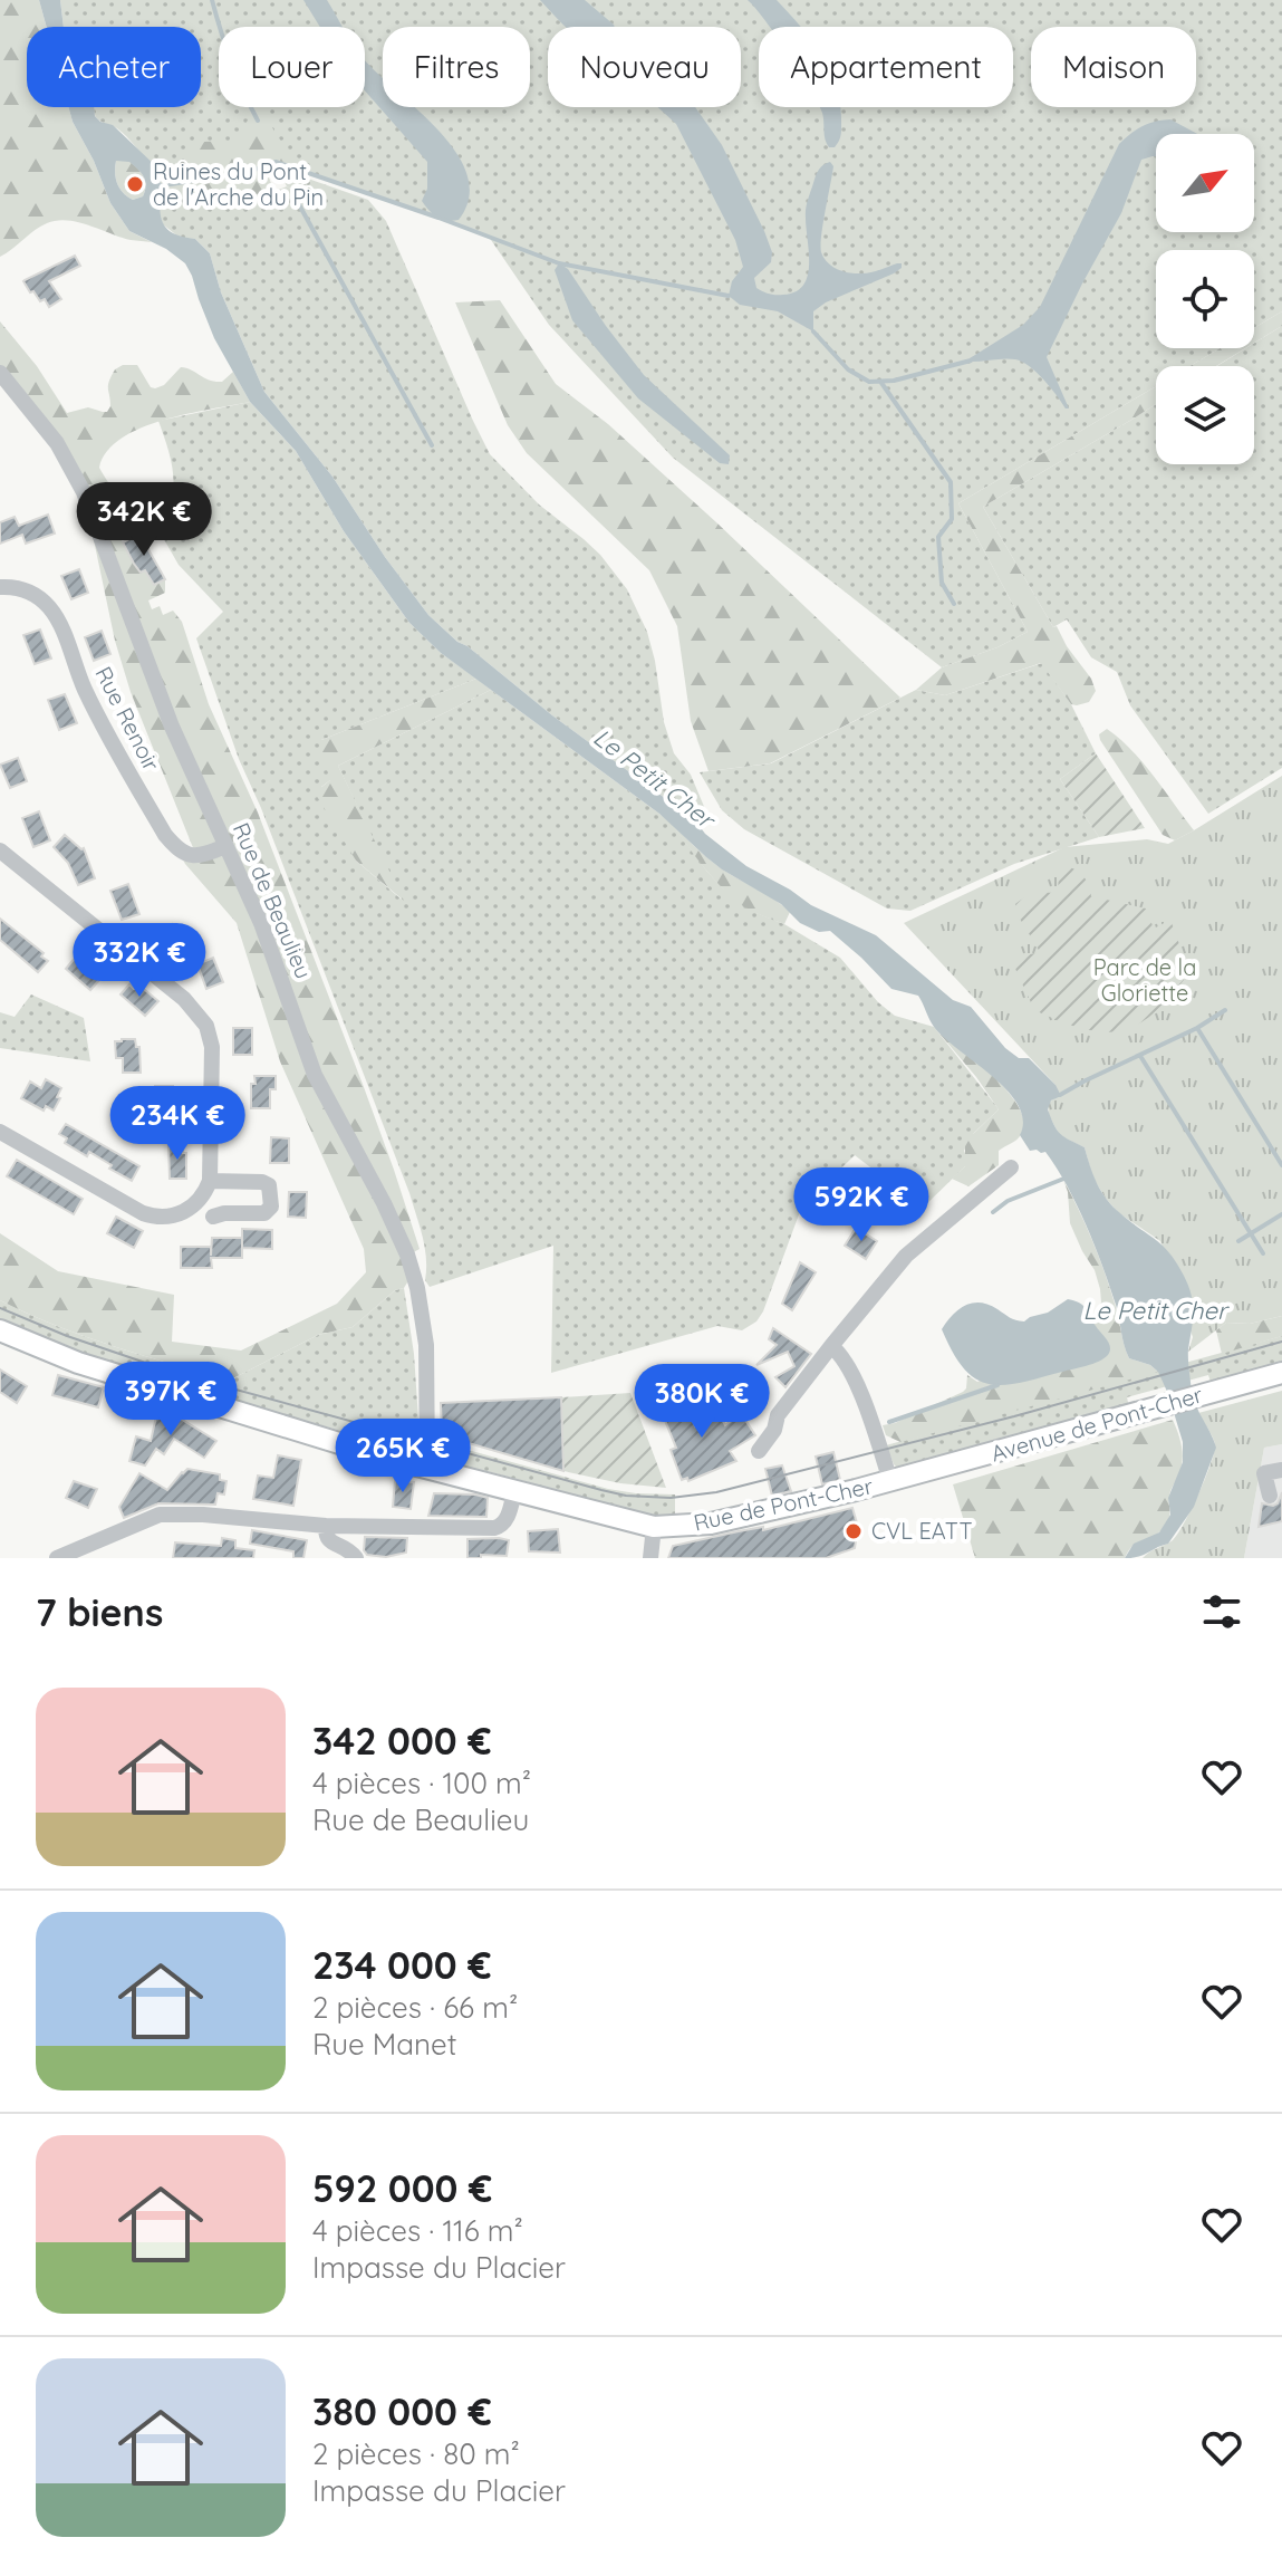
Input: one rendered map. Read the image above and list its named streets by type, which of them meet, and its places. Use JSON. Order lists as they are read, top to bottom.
{
  "streets": {
    "main road": ["Avenue de Pont-Cher", "Rue de Pont-Cher"],
    "street": ["Rue Renoir", "Rue de Beaulieu"]
  },
  "crossings": [
    ["Rue Renoir", "Rue de Beaulieu"],
    ["Rue de Beaulieu", "Rue de Pont-Cher"],
    ["Avenue de Pont-Cher", "Rue de Pont-Cher"]
  ],
  "water": ["Le Petit Cher"],
  "parks": ["Parc de la Gloriette"],
  "places": ["Ruines du Pont de l'Arche du Pin", "CVL EATT"],
  "north": "top right",
  "page": {
    "chip": [
      "Acheter",
      "Louer",
      "Filtres",
      "Nouveau",
      "Appartement",
      "Maison"
    ],
    "price": [
      "342K €",
      "332K €",
      "234K €",
      "592K €",
      "397K €",
      "380K €",
      "265K €"
    ],
    "heading": "7 biens",
    "list": [
      {
        "name": "342 000 €",
        "note": "4 pièces · 100 m² · Rue de Beaulieu"
      },
      {
        "name": "234 000 €",
        "note": "2 pièces · 66 m² · Rue Manet"
      },
      {
        "name": "592 000 €",
        "note": "4 pièces · 116 m² · Impasse du Placier"
      },
      {
        "name": "380 000 €",
        "note": "2 pièces · 80 m² · Impasse du Placier"
      }
    ]
  }
}
